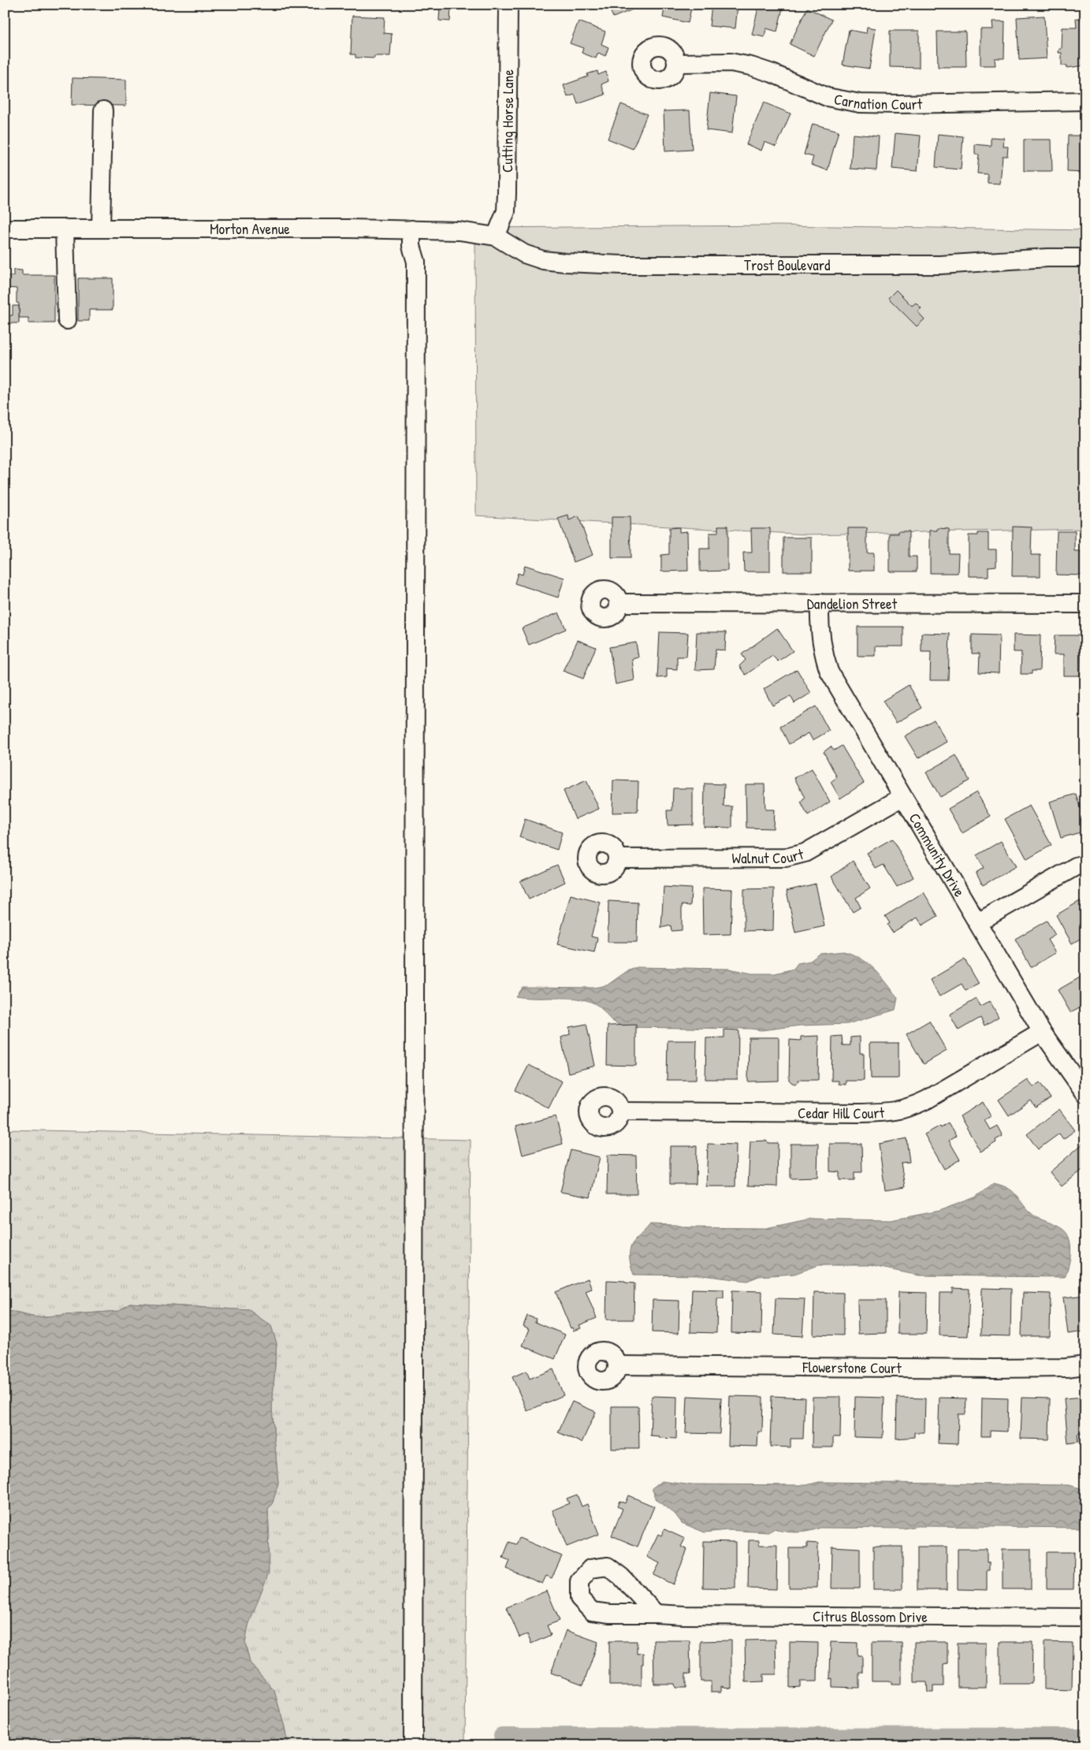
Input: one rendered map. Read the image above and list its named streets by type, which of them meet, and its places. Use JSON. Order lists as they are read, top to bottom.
{
  "streets": {
    "street": [
      "Carnation Court",
      "Cutting Horse Lane",
      "Morton Avenue",
      "Trost Boulevard",
      "Dandelion Street",
      "Community Drive",
      "Walnut Court",
      "Cedar Hill Court",
      "Flowerstone Court",
      "Citrus Blossom Drive"
    ]
  },
  "crossings": [
    ["Cutting Horse Lane", "Morton Avenue"],
    ["Cutting Horse Lane", "Trost Boulevard"],
    ["Morton Avenue", "Trost Boulevard"],
    ["Dandelion Street", "Community Drive"],
    ["Community Drive", "Walnut Court"],
    ["Community Drive", "Cedar Hill Court"]
  ]
}
